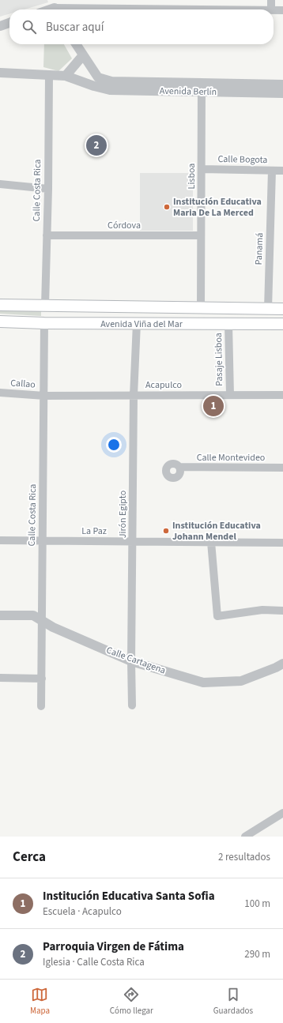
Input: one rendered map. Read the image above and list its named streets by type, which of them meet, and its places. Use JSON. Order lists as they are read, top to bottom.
{
  "streets": {
    "main road": ["Avenida Viña del Mar"],
    "street": [
      "Avenida Berlín",
      "Calle Bogota",
      "Lisboa",
      "Calle Costa Rica",
      "Córdova",
      "Panamá",
      "Pasaje Lisboa",
      "Callao",
      "Acapulco",
      "Calle Montevideo",
      "Jirón Egipto",
      "La Paz",
      "Calle Cartagena"
    ]
  },
  "crossings": [
    ["Avenida Berlín", "Lisboa"],
    ["Avenida Berlín", "Calle Costa Rica"],
    ["Calle Bogota", "Lisboa"],
    ["Calle Bogota", "Panamá"],
    ["Lisboa", "Córdova"],
    ["Lisboa", "Avenida Viña del Mar"],
    ["Calle Costa Rica", "Córdova"],
    ["Calle Costa Rica", "Avenida Viña del Mar"],
    ["Calle Costa Rica", "Callao"],
    ["Calle Costa Rica", "Acapulco"],
    ["Calle Costa Rica", "La Paz"],
    ["Calle Costa Rica", "Calle Cartagena"],
    ["Panamá", "Avenida Viña del Mar"],
    ["Avenida Viña del Mar", "Pasaje Lisboa"],
    ["Avenida Viña del Mar", "Jirón Egipto"],
    ["Pasaje Lisboa", "Acapulco"],
    ["Callao", "Acapulco"],
    ["Acapulco", "Jirón Egipto"],
    ["Jirón Egipto", "La Paz"],
    ["Jirón Egipto", "Calle Cartagena"]
  ],
  "places": ["Institución Educativa Maria De La Merced", "Institución Educativa Johann Mendel"],
  "page": {
    "search": "Buscar aquí",
    "pins": ["2", "1"],
    "heading": ["Cerca", "2 resultados"],
    "list": [
      {
        "mark": "1",
        "name": "Institución Educativa Santa Sofia",
        "note": "Escuela · Acapulco",
        "value": "100 m"
      },
      {
        "mark": "2",
        "name": "Parroquia Virgen de Fátima",
        "note": "Iglesia · Calle Costa Rica",
        "value": "290 m"
      }
    ],
    "nav": ["Mapa", "Cómo llegar", "Guardados"]
  }
}
